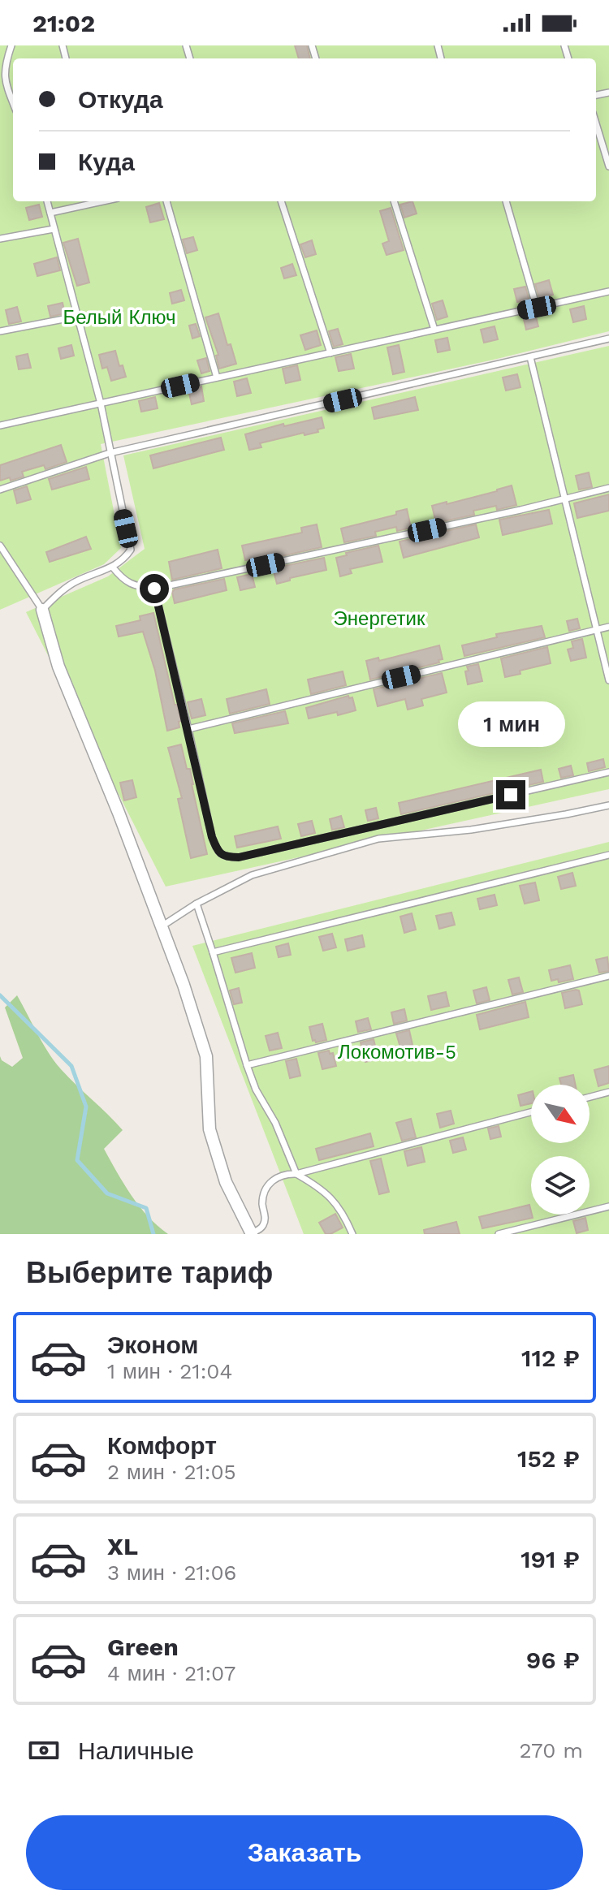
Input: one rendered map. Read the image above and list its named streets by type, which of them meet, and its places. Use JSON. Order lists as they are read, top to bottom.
{
  "parks": ["Белый Ключ", "Энергетик", "Локомотив-5"],
  "north": "bottom right",
  "page": {
    "status": "21:02",
    "banner": ["Откуда", "Куда"],
    "bubble": "1 мин",
    "heading": "Выберите тариф",
    "list": [
      {
        "name": "Эконом",
        "note": "1 мин · 21:04",
        "value": "112 ₽"
      },
      {
        "name": "Комфорт",
        "note": "2 мин · 21:05",
        "value": "152 ₽"
      },
      {
        "name": "XL",
        "note": "3 мин · 21:06",
        "value": "191 ₽"
      },
      {
        "name": "Green",
        "note": "4 мин · 21:07",
        "value": "96 ₽"
      }
    ],
    "pay": ["Наличные", "270 m"],
    "buttons": "Заказать"
  }
}
